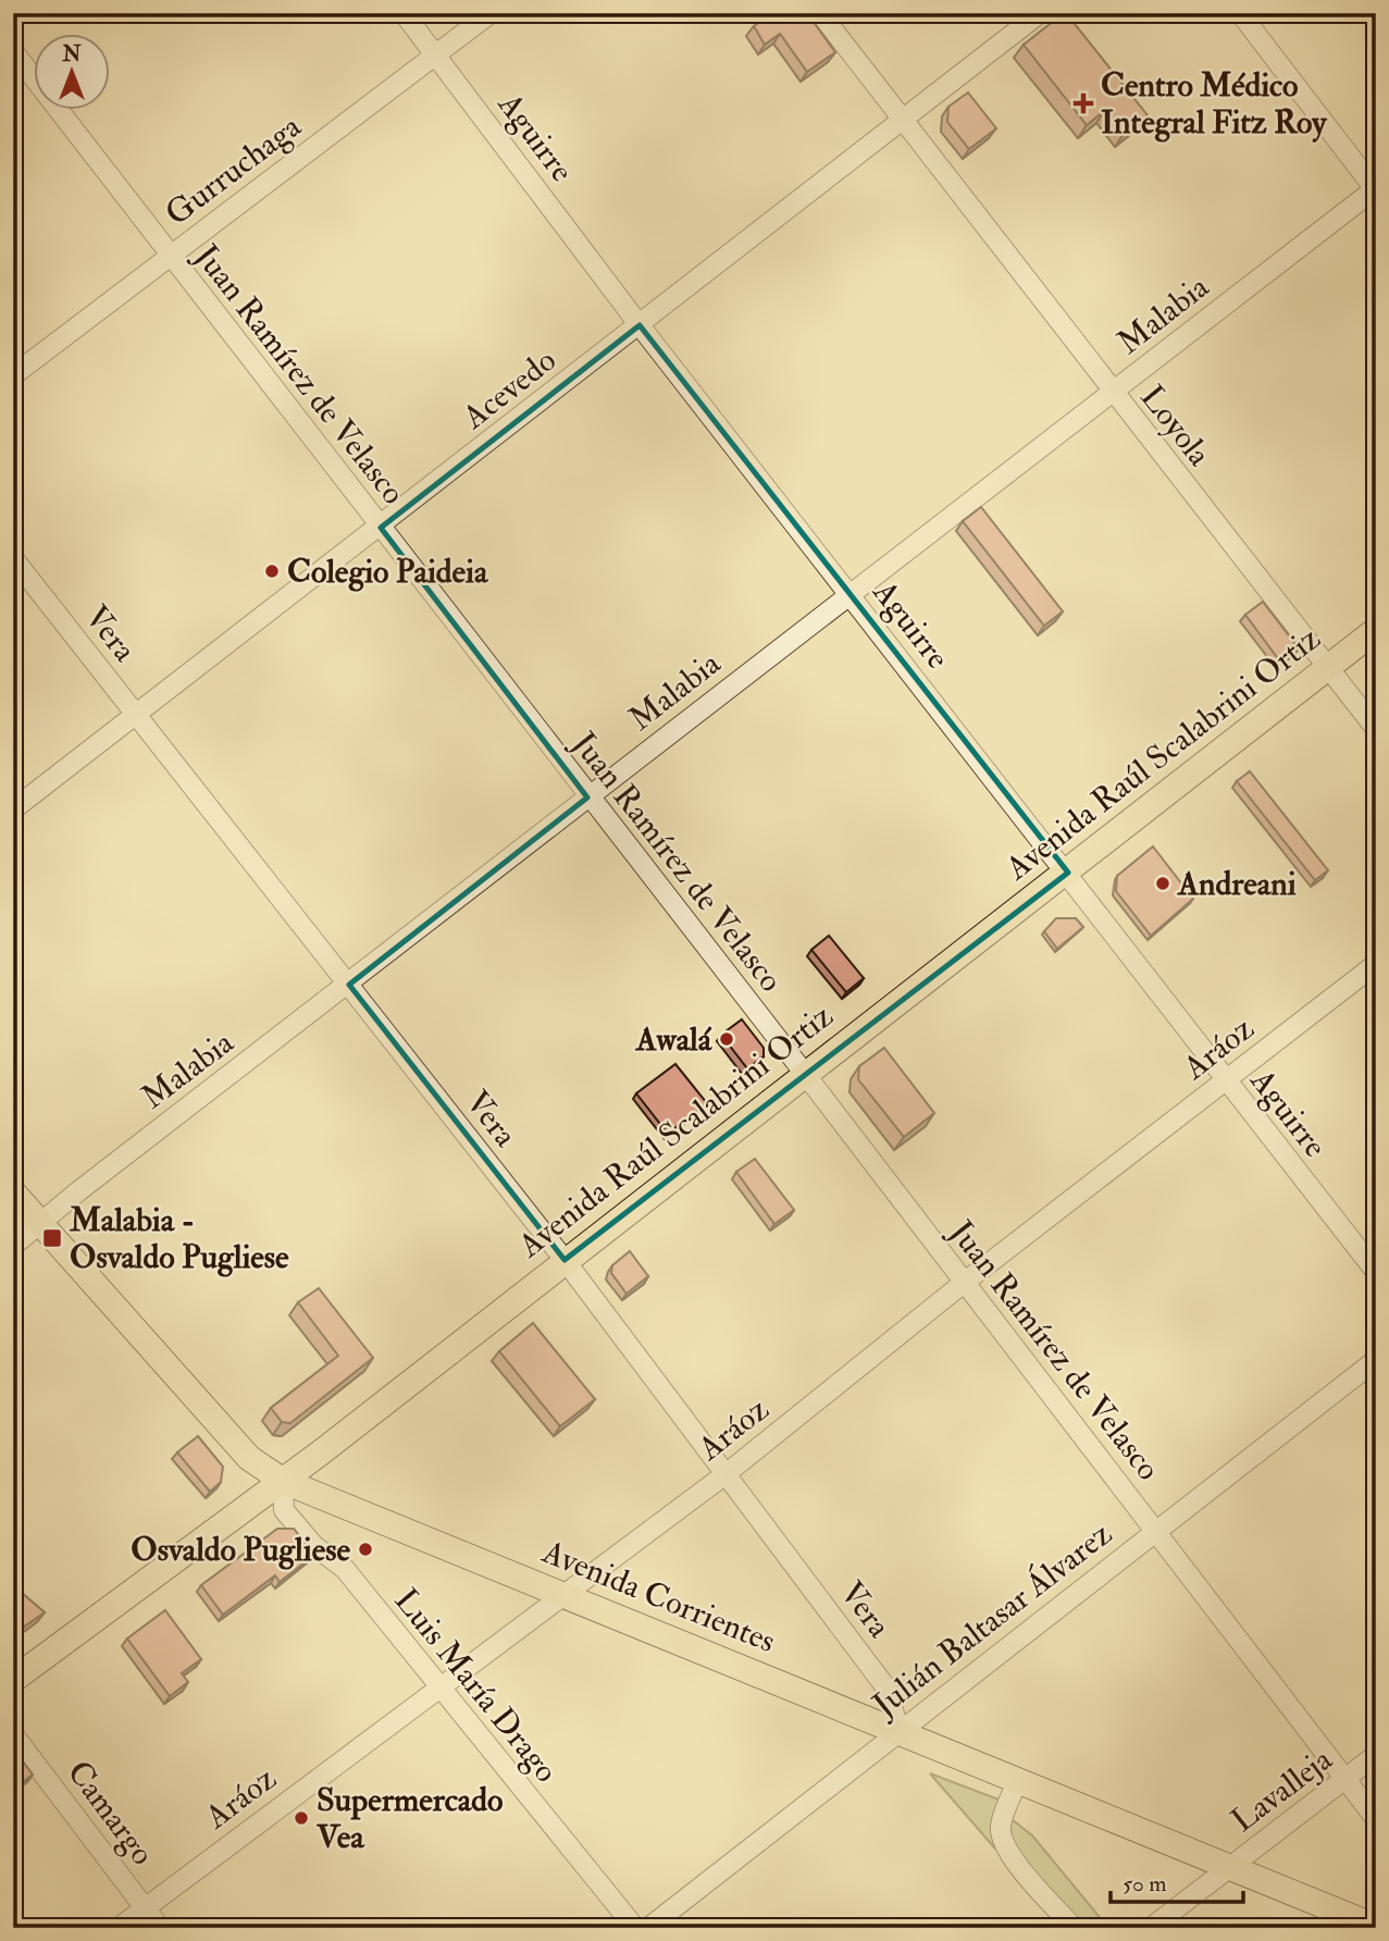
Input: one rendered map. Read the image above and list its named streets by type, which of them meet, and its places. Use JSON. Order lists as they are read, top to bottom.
{
  "streets": {
    "main road": ["Avenida Raúl Scalabrini Ortiz", "Avenida Corrientes"],
    "street": [
      "Aguirre",
      "Gurruchaga",
      "Malabia",
      "Juan Ramírez de Velasco",
      "Acevedo",
      "Loyola",
      "Vera",
      "Aráoz",
      "Julián Baltasar Álvarez",
      "Luis María Drago",
      "Lavalleja",
      "Camargo"
    ]
  },
  "crossings": [
    ["Aguirre", "Gurruchaga"],
    ["Aguirre", "Malabia"],
    ["Aguirre", "Acevedo"],
    ["Aguirre", "Avenida Raúl Scalabrini Ortiz"],
    ["Aguirre", "Aráoz"],
    ["Gurruchaga", "Juan Ramírez de Velasco"],
    ["Malabia", "Juan Ramírez de Velasco"],
    ["Malabia", "Loyola"],
    ["Malabia", "Vera"],
    ["Malabia", "Avenida Corrientes"],
    ["Juan Ramírez de Velasco", "Acevedo"],
    ["Juan Ramírez de Velasco", "Avenida Raúl Scalabrini Ortiz"],
    ["Juan Ramírez de Velasco", "Aráoz"],
    ["Juan Ramírez de Velasco", "Julián Baltasar Álvarez"],
    ["Juan Ramírez de Velasco", "Lavalleja"],
    ["Acevedo", "Loyola"],
    ["Acevedo", "Vera"],
    ["Loyola", "Avenida Raúl Scalabrini Ortiz"],
    ["Vera", "Avenida Raúl Scalabrini Ortiz"],
    ["Vera", "Aráoz"],
    ["Vera", "Avenida Corrientes"],
    ["Vera", "Julián Baltasar Álvarez"],
    ["Avenida Raúl Scalabrini Ortiz", "Avenida Corrientes"],
    ["Avenida Raúl Scalabrini Ortiz", "Luis María Drago"],
    ["Aráoz", "Avenida Corrientes"],
    ["Aráoz", "Luis María Drago"],
    ["Aráoz", "Camargo"],
    ["Avenida Corrientes", "Julián Baltasar Álvarez"],
    ["Avenida Corrientes", "Luis María Drago"],
    ["Avenida Corrientes", "Lavalleja"]
  ],
  "places": {
    "health": ["Centro Médico Integral Fitz Roy"],
    "other": [
      "Colegio Paideia",
      "Andreani",
      "Awalá",
      "Osvaldo Pugliese",
      "Supermercado Vea"
    ],
    "transit": ["Malabia - Osvaldo Pugliese"]
  },
  "scale_bar": "50 m",
  "north": "top"
}
